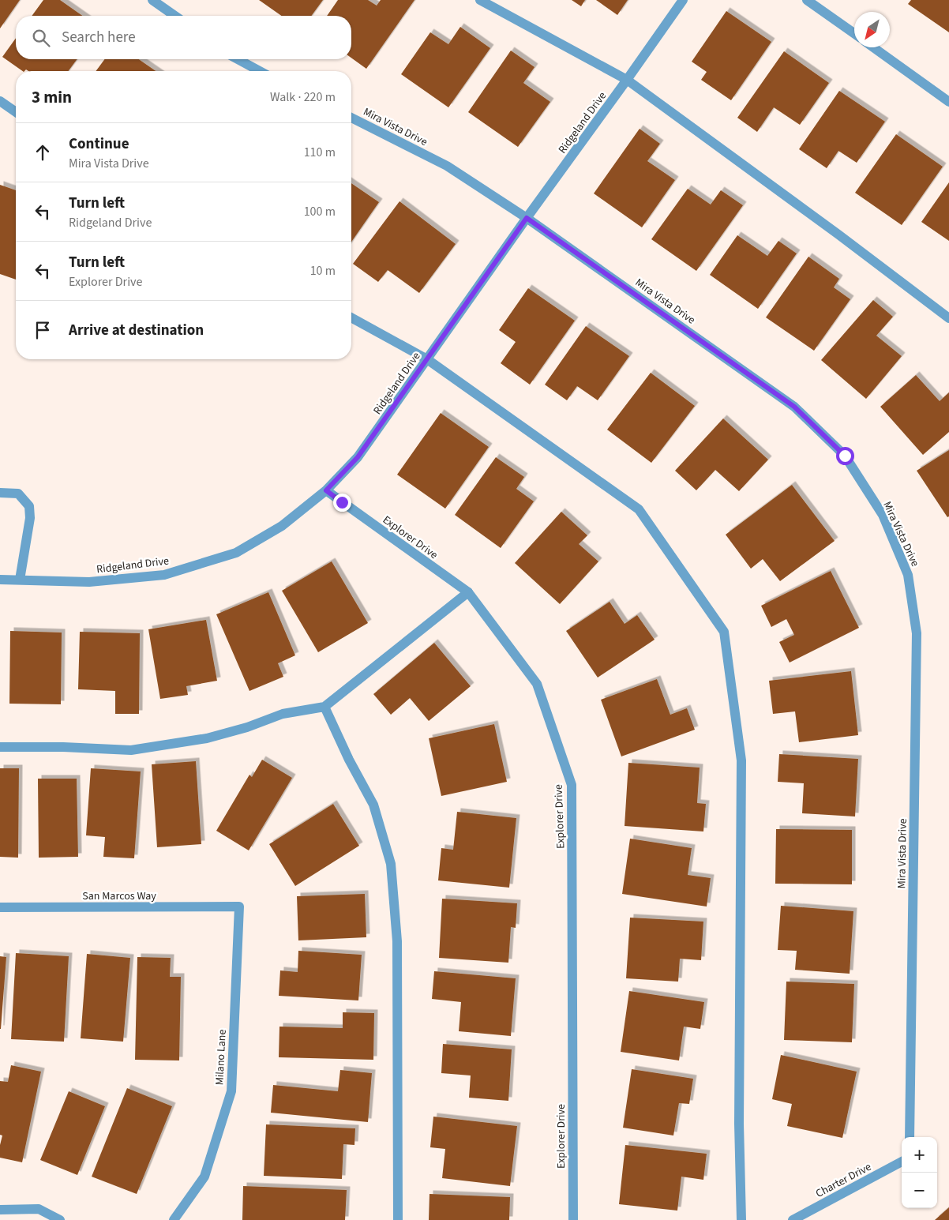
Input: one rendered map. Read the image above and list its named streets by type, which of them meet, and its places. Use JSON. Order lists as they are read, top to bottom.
{
  "streets": {
    "street": [
      "Ridgeland Drive",
      "Mira Vista Drive",
      "Explorer Drive",
      "San Marcos Way",
      "Milano Lane",
      "Charter Drive"
    ]
  },
  "crossings": [
    ["Ridgeland Drive", "Mira Vista Drive"],
    ["Ridgeland Drive", "Explorer Drive"],
    ["San Marcos Way", "Milano Lane"]
  ],
  "north": "bottom left",
  "page": {
    "search": "Search here",
    "heading": ["3 min", "Walk · 220 m"],
    "list": [
      ["Continue", "Mira Vista Drive", "110 m"],
      ["Turn left", "Ridgeland Drive", "100 m"],
      ["Turn left", "Explorer Drive", "10 m"],
      "Arrive at destination"
    ],
    "map_buttons": ["+", "−"]
  }
}
